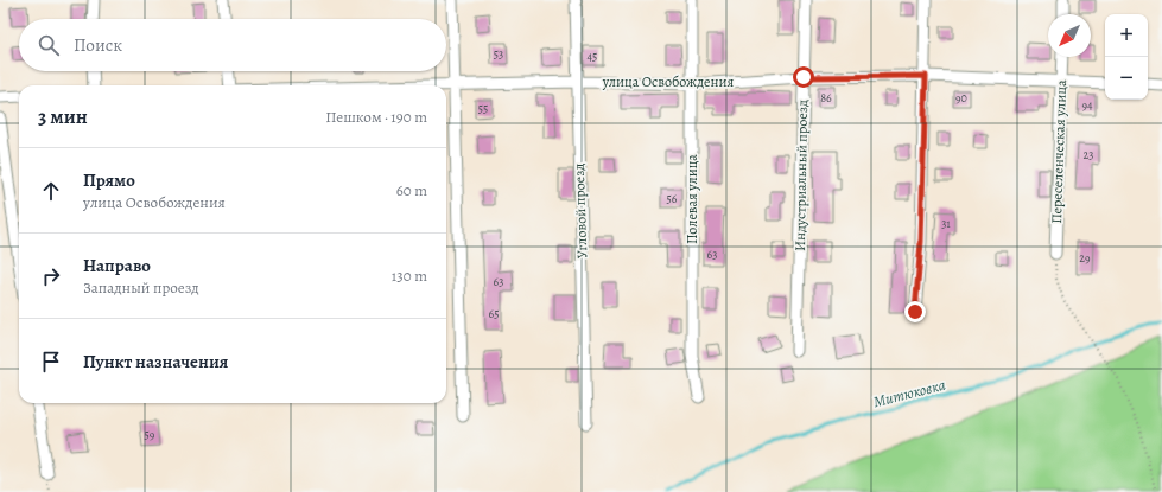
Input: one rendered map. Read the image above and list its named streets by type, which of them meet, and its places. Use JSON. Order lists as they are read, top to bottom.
{
  "streets": {
    "street": [
      "улица Освобождения",
      "Переселенческая улица",
      "Индустриальный проезд",
      "Полевая улица",
      "Угловой проезд"
    ]
  },
  "crossings": [
    ["улица Освобождения", "Переселенческая улица"],
    ["улица Освобождения", "Индустриальный проезд"],
    ["улица Освобождения", "Полевая улица"],
    ["улица Освобождения", "Угловой проезд"]
  ],
  "water": ["Митюковка"],
  "house_numbers": [
    "53",
    "45",
    "86",
    "90",
    "94",
    "55",
    "23",
    "56",
    "31",
    "63",
    "29",
    "63",
    "65",
    "59"
  ],
  "north": "bottom left",
  "page": {
    "map_buttons": ["+", "−"],
    "search": "Поиск",
    "heading": ["3 мин", "Пешком · 190 m"],
    "list": [
      ["Прямо", "улица Освобождения", "60 m"],
      ["Направо", "Западный проезд", "130 m"],
      "Пункт назначения"
    ]
  }
}
